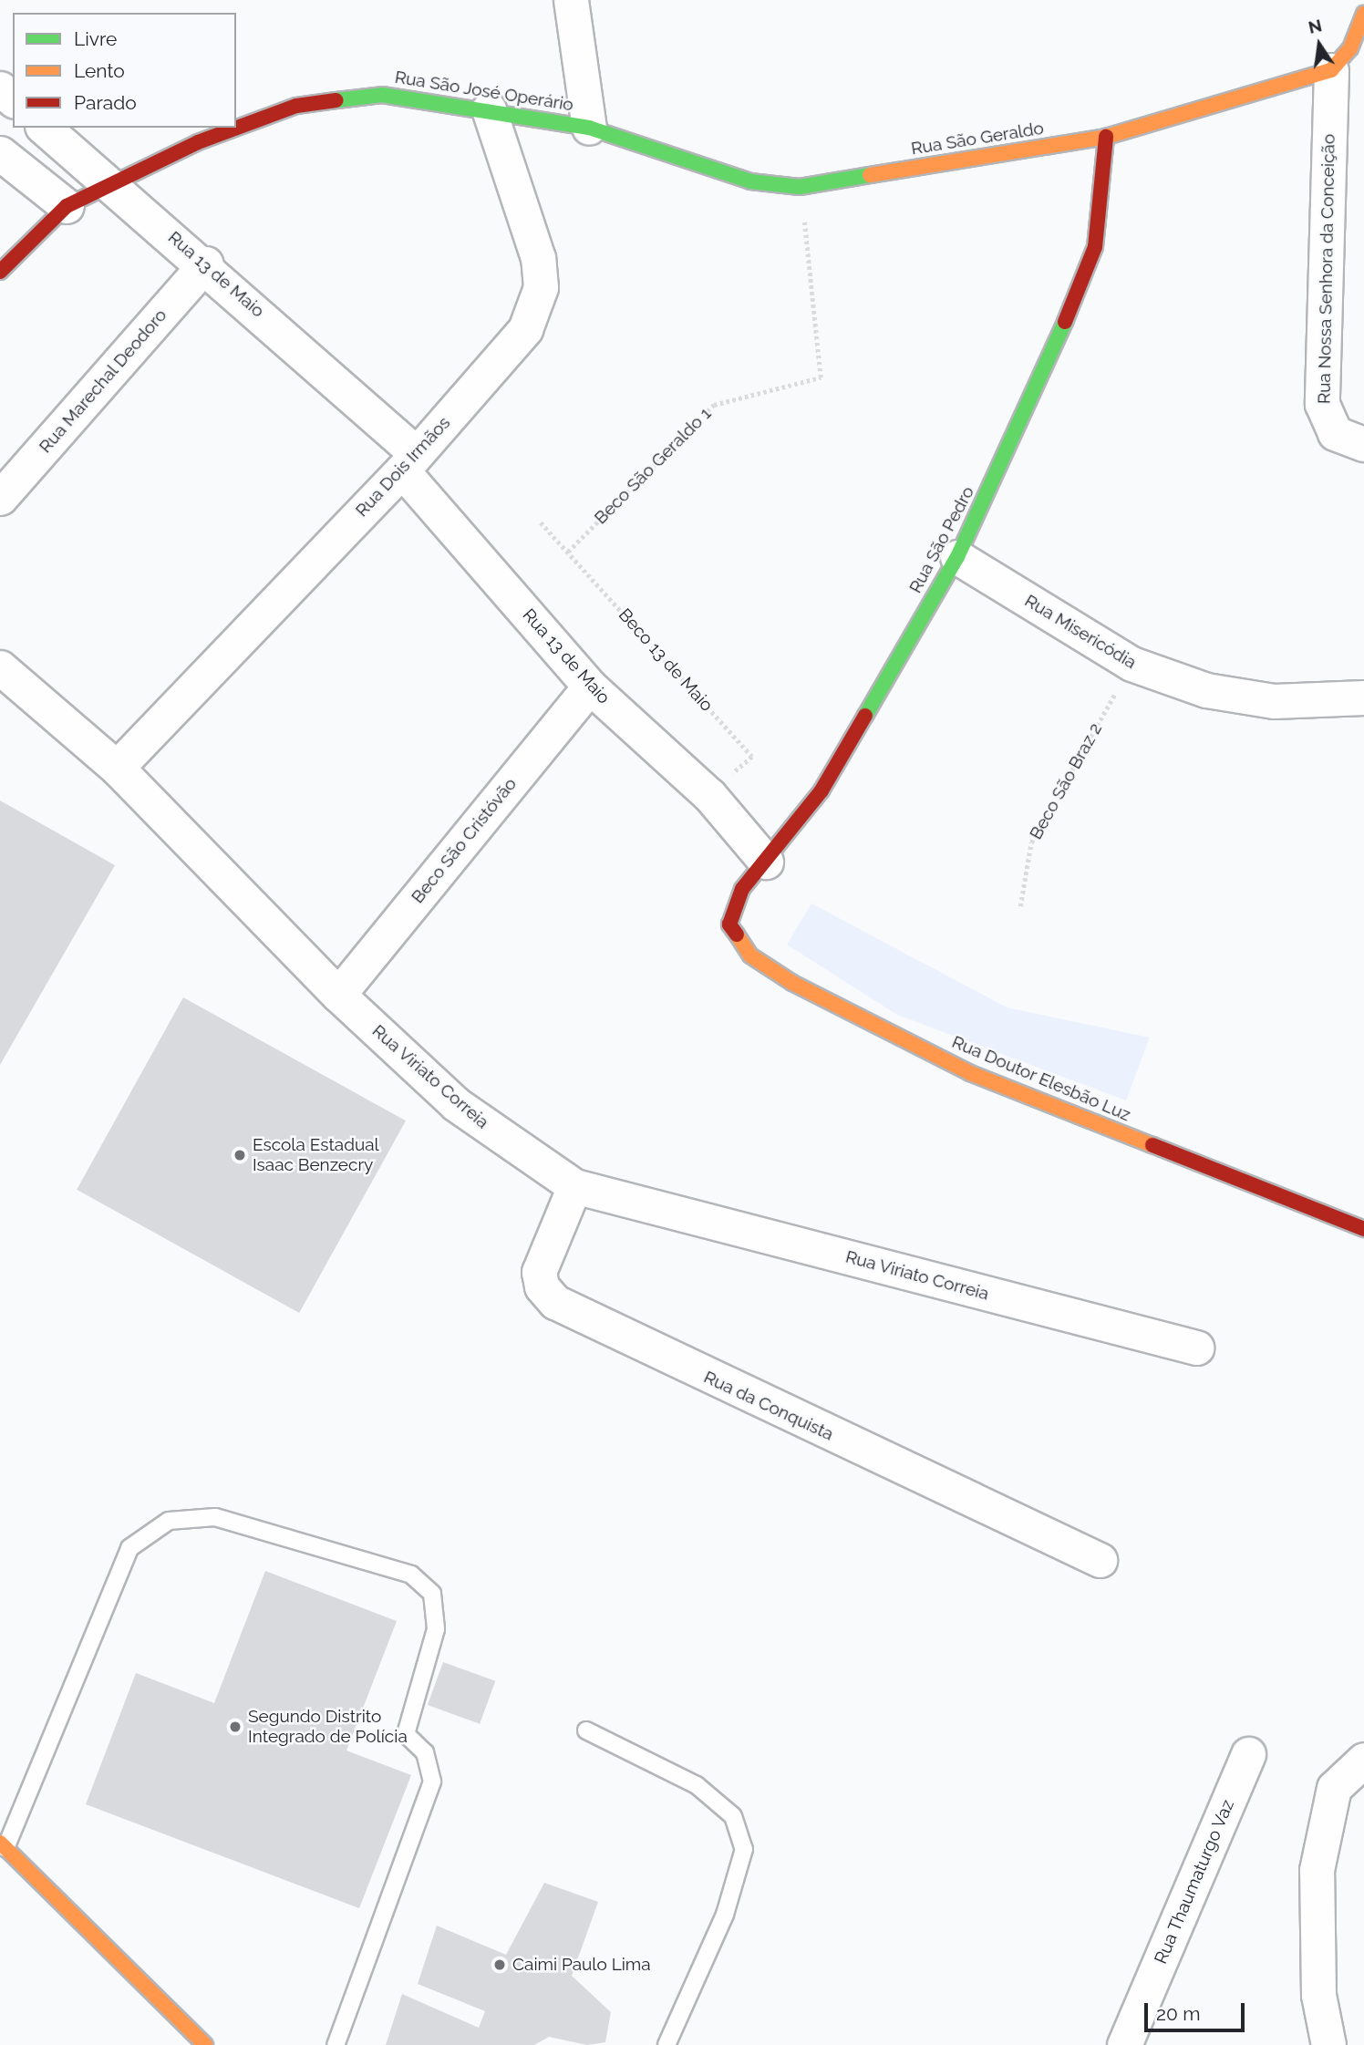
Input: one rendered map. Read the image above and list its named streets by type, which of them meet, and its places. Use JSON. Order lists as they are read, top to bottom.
{
  "streets": {
    "street": [
      "Rua São José Operário",
      "Rua São Geraldo",
      "Rua Nossa Senhora da Conceição",
      "Rua 13 de Maio",
      "Rua Marechal Deodoro",
      "Rua Dois Irmãos",
      "Rua São Pedro",
      "Rua Misericódia",
      "Beco São Cristóvão",
      "Rua Viriato Correia",
      "Rua Doutor Elesbão Luz",
      "Rua da Conquista",
      "Rua Thaumaturgo Vaz"
    ],
    "path": ["Beco São Geraldo 1", "Beco 13 de Maio", "Beco São Braz 2"]
  },
  "crossings": [
    ["Rua São José Operário", "Rua São Geraldo"],
    ["Rua São José Operário", "Rua 13 de Maio"],
    ["Rua São José Operário", "Rua Dois Irmãos"],
    ["Rua São Geraldo", "Rua Nossa Senhora da Conceição"],
    ["Rua São Geraldo", "Beco São Geraldo 1"],
    ["Rua São Geraldo", "Rua São Pedro"],
    ["Rua 13 de Maio", "Rua Marechal Deodoro"],
    ["Rua 13 de Maio", "Rua Dois Irmãos"],
    ["Rua 13 de Maio", "Rua São Pedro"],
    ["Rua 13 de Maio", "Beco 13 de Maio"],
    ["Rua 13 de Maio", "Beco São Cristóvão"],
    ["Beco São Geraldo 1", "Beco 13 de Maio"],
    ["Rua Dois Irmãos", "Rua Viriato Correia"],
    ["Rua São Pedro", "Rua Misericódia"],
    ["Rua São Pedro", "Rua Doutor Elesbão Luz"],
    ["Rua Misericódia", "Beco São Braz 2"],
    ["Beco São Cristóvão", "Rua Viriato Correia"],
    ["Rua Viriato Correia", "Rua da Conquista"]
  ],
  "places": ["Escola Estadual Isaac Benzecry", "Segundo Distrito Integrado de Polícia", "Caimi Paulo Lima"],
  "legend": ["Livre", "Lento", "Parado"],
  "scale_bar": "20 m",
  "north": "top"
}
